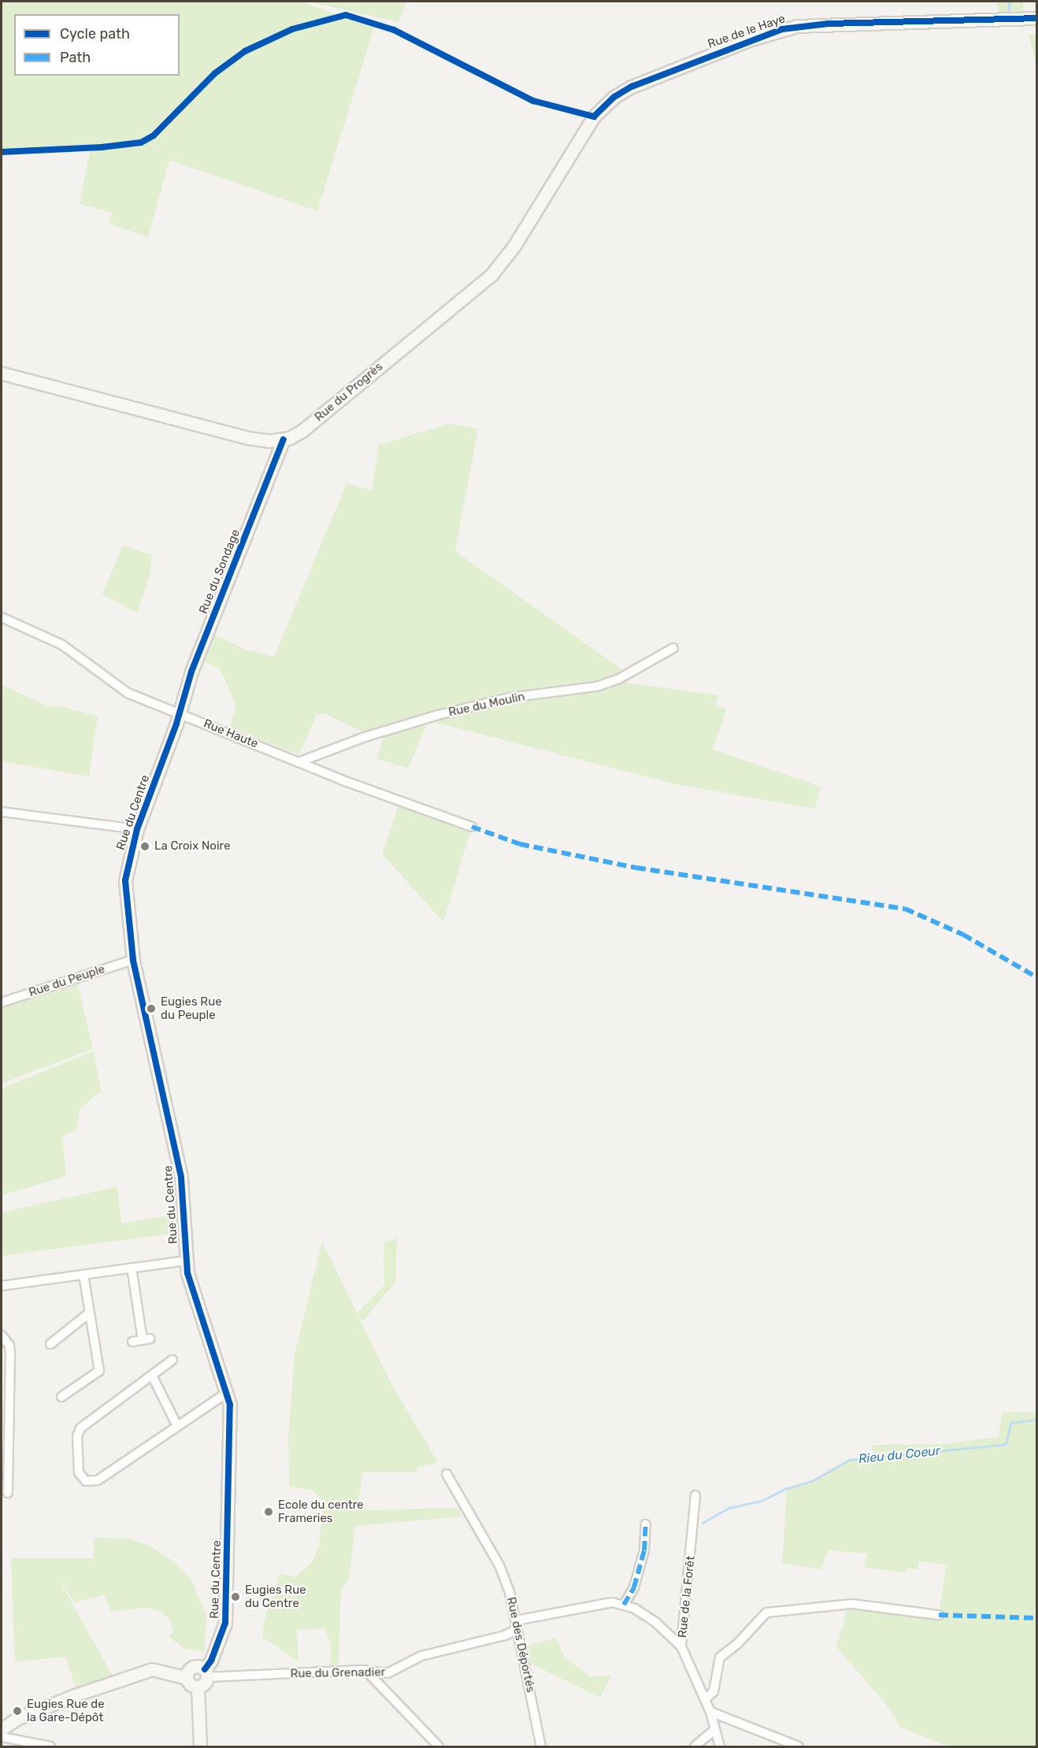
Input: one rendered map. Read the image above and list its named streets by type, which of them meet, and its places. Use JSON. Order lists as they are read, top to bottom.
{
  "streets": {
    "street": [
      "Rue de le Haye",
      "Rue du Progrès",
      "Rue du Sondage",
      "Rue du Moulin",
      "Rue Haute",
      "Rue du Centre",
      "Rue du Peuple",
      "Rue de la Forêt",
      "Rue des Déportés",
      "Rue du Grenadier"
    ]
  },
  "crossings": [
    ["Rue de le Haye", "Rue du Progrès"],
    ["Rue du Progrès", "Rue du Sondage"],
    ["Rue du Sondage", "Rue Haute"],
    ["Rue du Sondage", "Rue du Centre"],
    ["Rue du Moulin", "Rue Haute"],
    ["Rue Haute", "Rue du Centre"],
    ["Rue du Centre", "Rue du Peuple"],
    ["Rue du Centre", "Rue du Grenadier"],
    ["Rue de la Forêt", "Rue du Grenadier"],
    ["Rue des Déportés", "Rue du Grenadier"]
  ],
  "water": ["Rieu du Coeur"],
  "places": [
    "La Croix Noire",
    "Eugies Rue du Peuple",
    "Ecole du centre Frameries",
    "Eugies Rue du Centre",
    "Eugies Rue de la Gare-Dépôt"
  ],
  "legend": ["Cycle path", "Path"]
}
